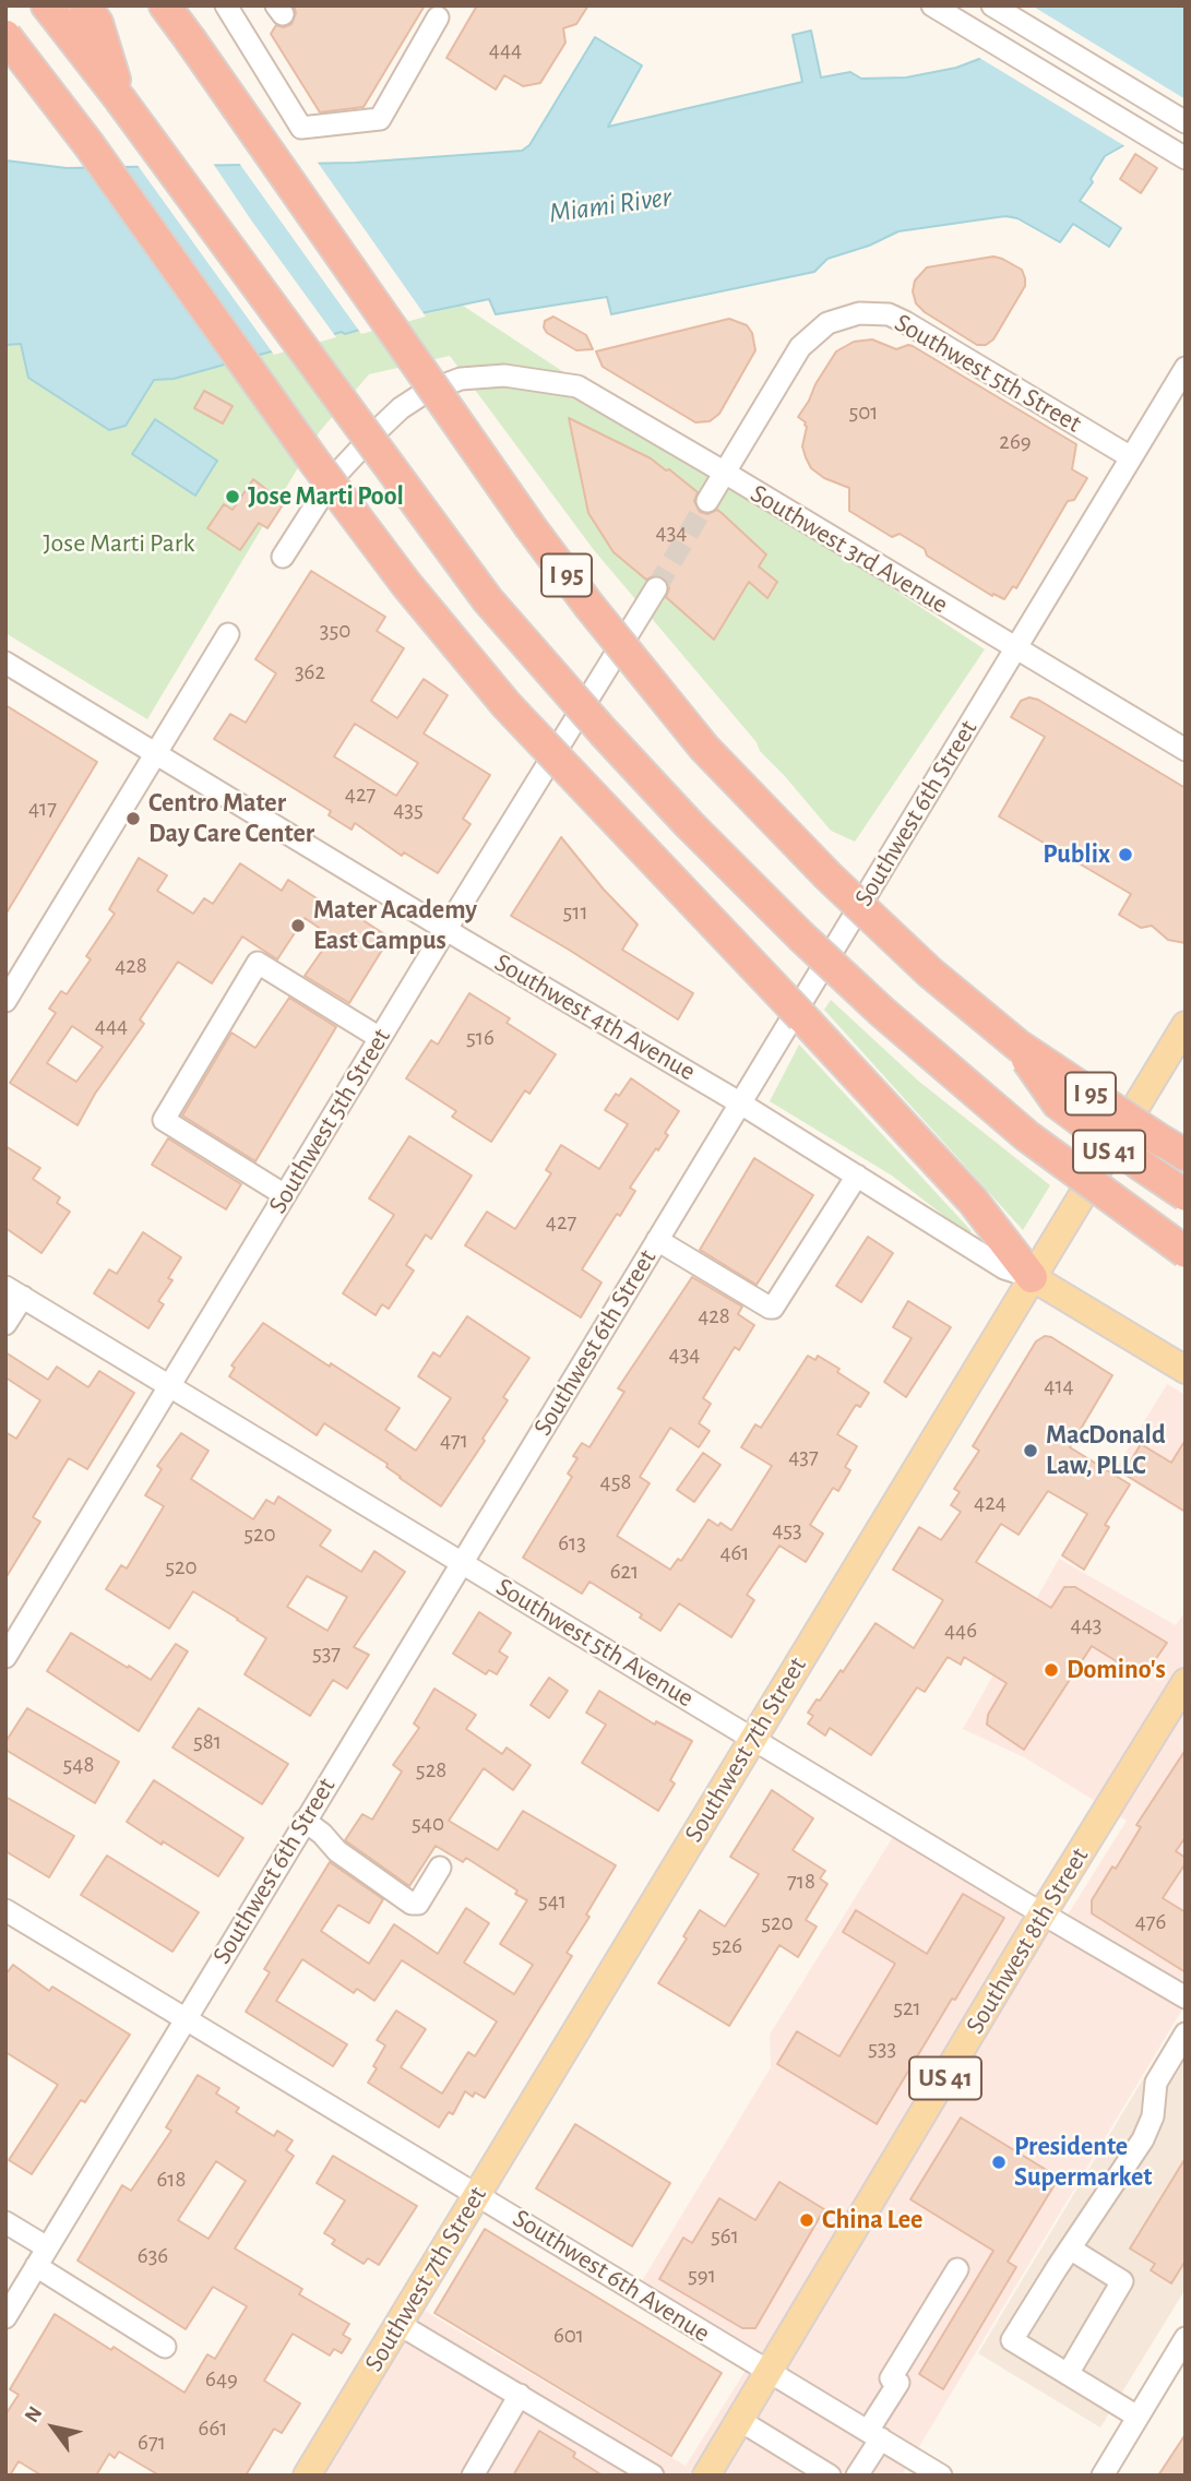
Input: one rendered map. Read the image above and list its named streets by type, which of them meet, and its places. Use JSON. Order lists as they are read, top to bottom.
{
  "streets": {
    "highway": ["I 95"],
    "main road": [
      "Southwest 4th Avenue",
      "US 41",
      "Southwest 7th Street",
      "Southwest 8th Street"
    ],
    "street": [
      "Southwest 5th Street",
      "Southwest 3rd Avenue",
      "Southwest 6th Street",
      "Southwest 5th Avenue",
      "Southwest 6th Avenue"
    ]
  },
  "crossings": [
    ["Southwest 5th Street", "Southwest 3rd Avenue"],
    ["Southwest 5th Street", "Southwest 6th Street"],
    ["Southwest 5th Street", "Southwest 4th Avenue"],
    ["Southwest 5th Street", "Southwest 5th Avenue"],
    ["Southwest 3rd Avenue", "Southwest 6th Street"],
    ["Southwest 6th Street", "Southwest 4th Avenue"],
    ["Southwest 6th Street", "Southwest 5th Avenue"],
    ["Southwest 6th Street", "Southwest 6th Avenue"],
    ["Southwest 4th Avenue", "Southwest 7th Street"],
    ["Southwest 5th Avenue", "Southwest 7th Street"],
    ["Southwest 5th Avenue", "Southwest 8th Street"],
    ["Southwest 7th Street", "Southwest 6th Avenue"],
    ["Southwest 8th Street", "Southwest 6th Avenue"]
  ],
  "water": ["Miami River"],
  "parks": ["Jose Marti Park"],
  "places": [
    "Jose Marti Pool",
    "Centro Mater Day Care Center",
    "Publix",
    "Mater Academy East Campus",
    "MacDonald Law, PLLC",
    "Domino's",
    "Presidente Supermarket",
    "China Lee"
  ],
  "house_numbers": [
    "444",
    "501",
    "269",
    "434",
    "350",
    "362",
    "427",
    "417",
    "435",
    "511",
    "428",
    "444",
    "516",
    "427",
    "428",
    "434",
    "414",
    "471",
    "437",
    "458",
    "424",
    "453",
    "520",
    "613",
    "461",
    "520",
    "621",
    "443",
    "446",
    "537",
    "581",
    "548",
    "528",
    "540",
    "718",
    "541",
    "476",
    "520",
    "526",
    "521",
    "533",
    "618",
    "561",
    "636",
    "591",
    "601",
    "649",
    "661",
    "671"
  ],
  "north": "top left"
}
